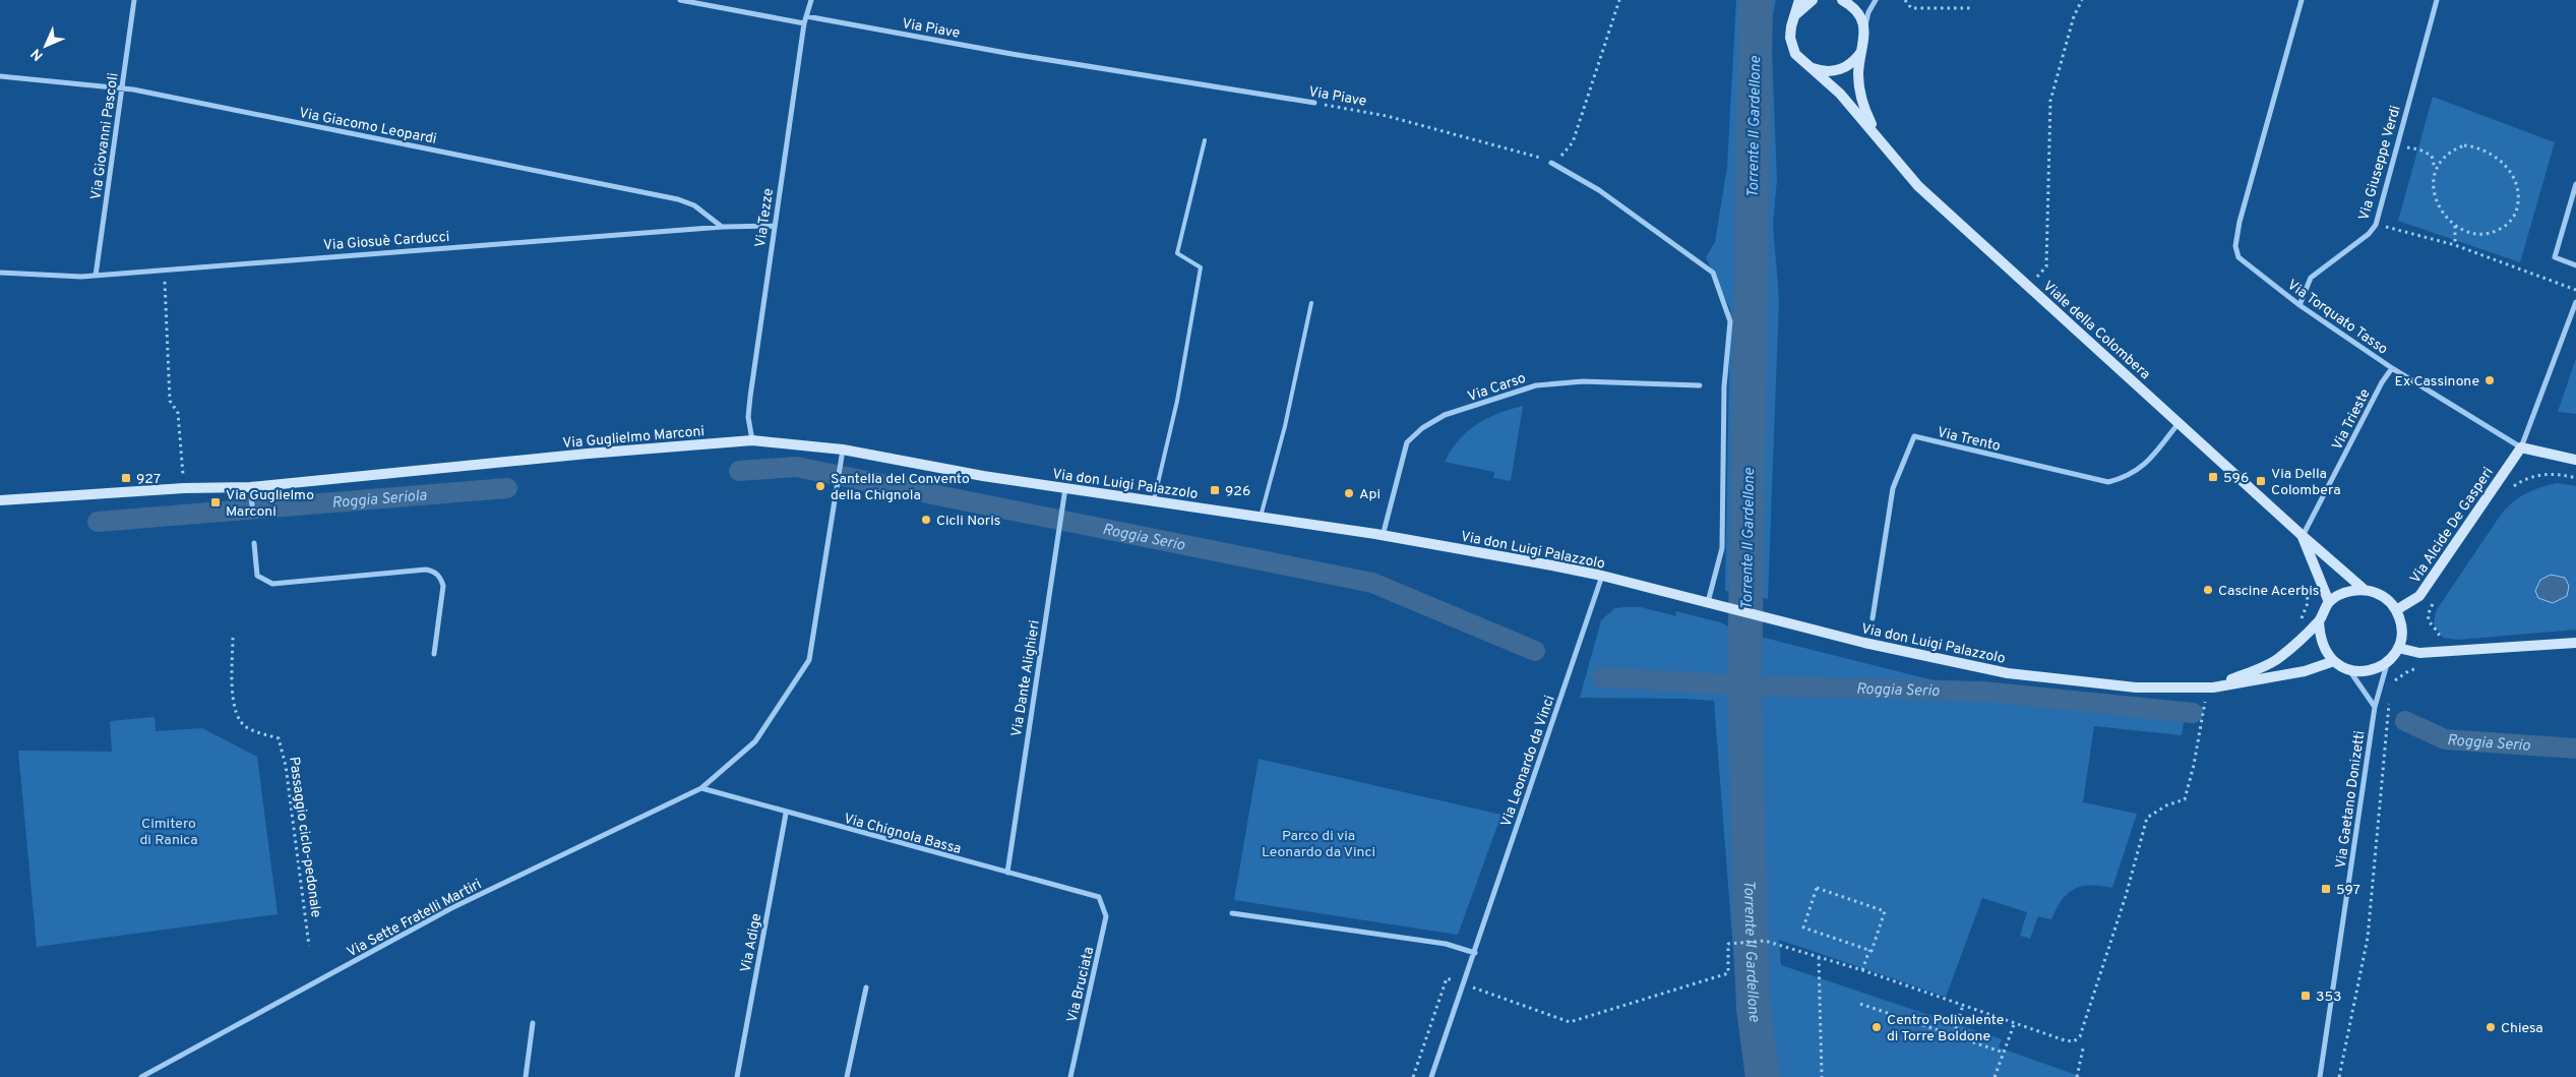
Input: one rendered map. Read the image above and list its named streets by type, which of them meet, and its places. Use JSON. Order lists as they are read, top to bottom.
{
  "streets": {
    "street": [
      "Via Piave",
      "Via Giacomo Leopardi",
      "Via Giovanni Pascoli",
      "Via Giuseppe Verdi",
      "Via Tezze",
      "Via Giosuè Carducci",
      "Via Torquato Tasso",
      "Viale della Colombera",
      "Via Carso",
      "Via Trieste",
      "Via Guglielmo Marconi",
      "Via Trento",
      "Via don Luigi Palazzolo",
      "Via Alcide De Gasperi",
      "Via Dante Alighieri",
      "Via Leonardo da Vinci",
      "Via Gaetano Donizetti",
      "Via Chignola Bassa",
      "Via Sette Fratelli Martiri",
      "Via Adige",
      "Via Bruciata"
    ],
    "path": ["Passaggio ciclo-pedonale"]
  },
  "crossings": [
    ["Via Piave", "Via Tezze"],
    ["Via Giacomo Leopardi", "Via Giovanni Pascoli"],
    ["Via Giacomo Leopardi", "Via Giosuè Carducci"],
    ["Via Giovanni Pascoli", "Via Giosuè Carducci"],
    ["Via Giuseppe Verdi", "Via Torquato Tasso"],
    ["Via Tezze", "Via Giosuè Carducci"],
    ["Via Tezze", "Via Guglielmo Marconi"],
    ["Via Torquato Tasso", "Via Trieste"],
    ["Via Torquato Tasso", "Via Alcide De Gasperi"],
    ["Viale della Colombera", "Via Trieste"],
    ["Viale della Colombera", "Via Trento"],
    ["Viale della Colombera", "Via don Luigi Palazzolo"],
    ["Viale della Colombera", "Via Alcide De Gasperi"],
    ["Viale della Colombera", "Via Gaetano Donizetti"],
    ["Via Carso", "Via don Luigi Palazzolo"],
    ["Via Guglielmo Marconi", "Via don Luigi Palazzolo"],
    ["Via Guglielmo Marconi", "Via Sette Fratelli Martiri"],
    ["Via don Luigi Palazzolo", "Via Alcide De Gasperi"],
    ["Via don Luigi Palazzolo", "Via Dante Alighieri"],
    ["Via don Luigi Palazzolo", "Via Leonardo da Vinci"],
    ["Via don Luigi Palazzolo", "Via Gaetano Donizetti"],
    ["Via don Luigi Palazzolo", "Via Sette Fratelli Martiri"],
    ["Via Alcide De Gasperi", "Via Gaetano Donizetti"],
    ["Via Dante Alighieri", "Via Chignola Bassa"],
    ["Via Chignola Bassa", "Via Sette Fratelli Martiri"],
    ["Via Chignola Bassa", "Via Adige"],
    ["Via Chignola Bassa", "Via Bruciata"]
  ],
  "water": ["Torrente Il Gardellone", "Roggia Seriola", "Roggia Serio"],
  "parks": ["Cimitero di Ranica", "Parco di via Leonardo da Vinci"],
  "places": {
    "other": [
      "Ex Cassinone",
      "Santella del Convento della Chignola",
      "Api",
      "Cicli Noris",
      "Cascine Acerbis",
      "Centro Polivalente di Torre Boldone",
      "Chiesa"
    ],
    "transit": [
      "596",
      "927",
      "Via Della Colombera",
      "926",
      "Via Guglielmo Marconi",
      "597",
      "353"
    ]
  },
  "north": "bottom left"
}
